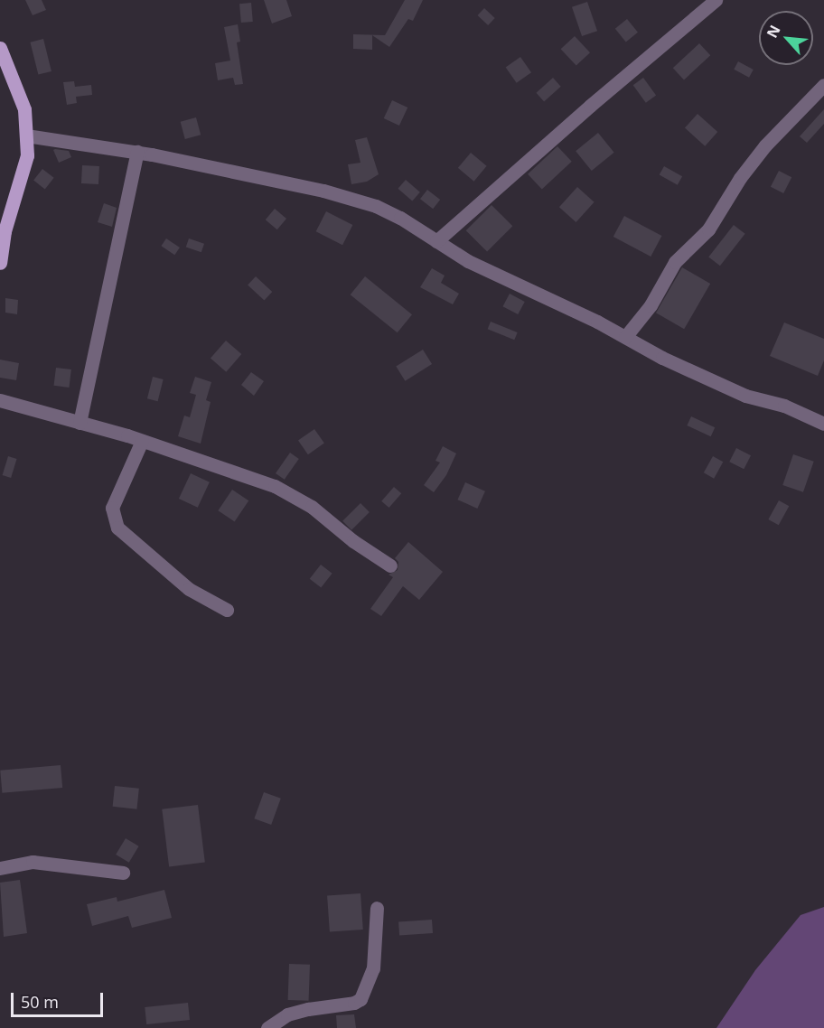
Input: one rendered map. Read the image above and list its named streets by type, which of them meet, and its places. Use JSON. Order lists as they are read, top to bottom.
{
  "scale_bar": "50 m",
  "north": "top left"
}
